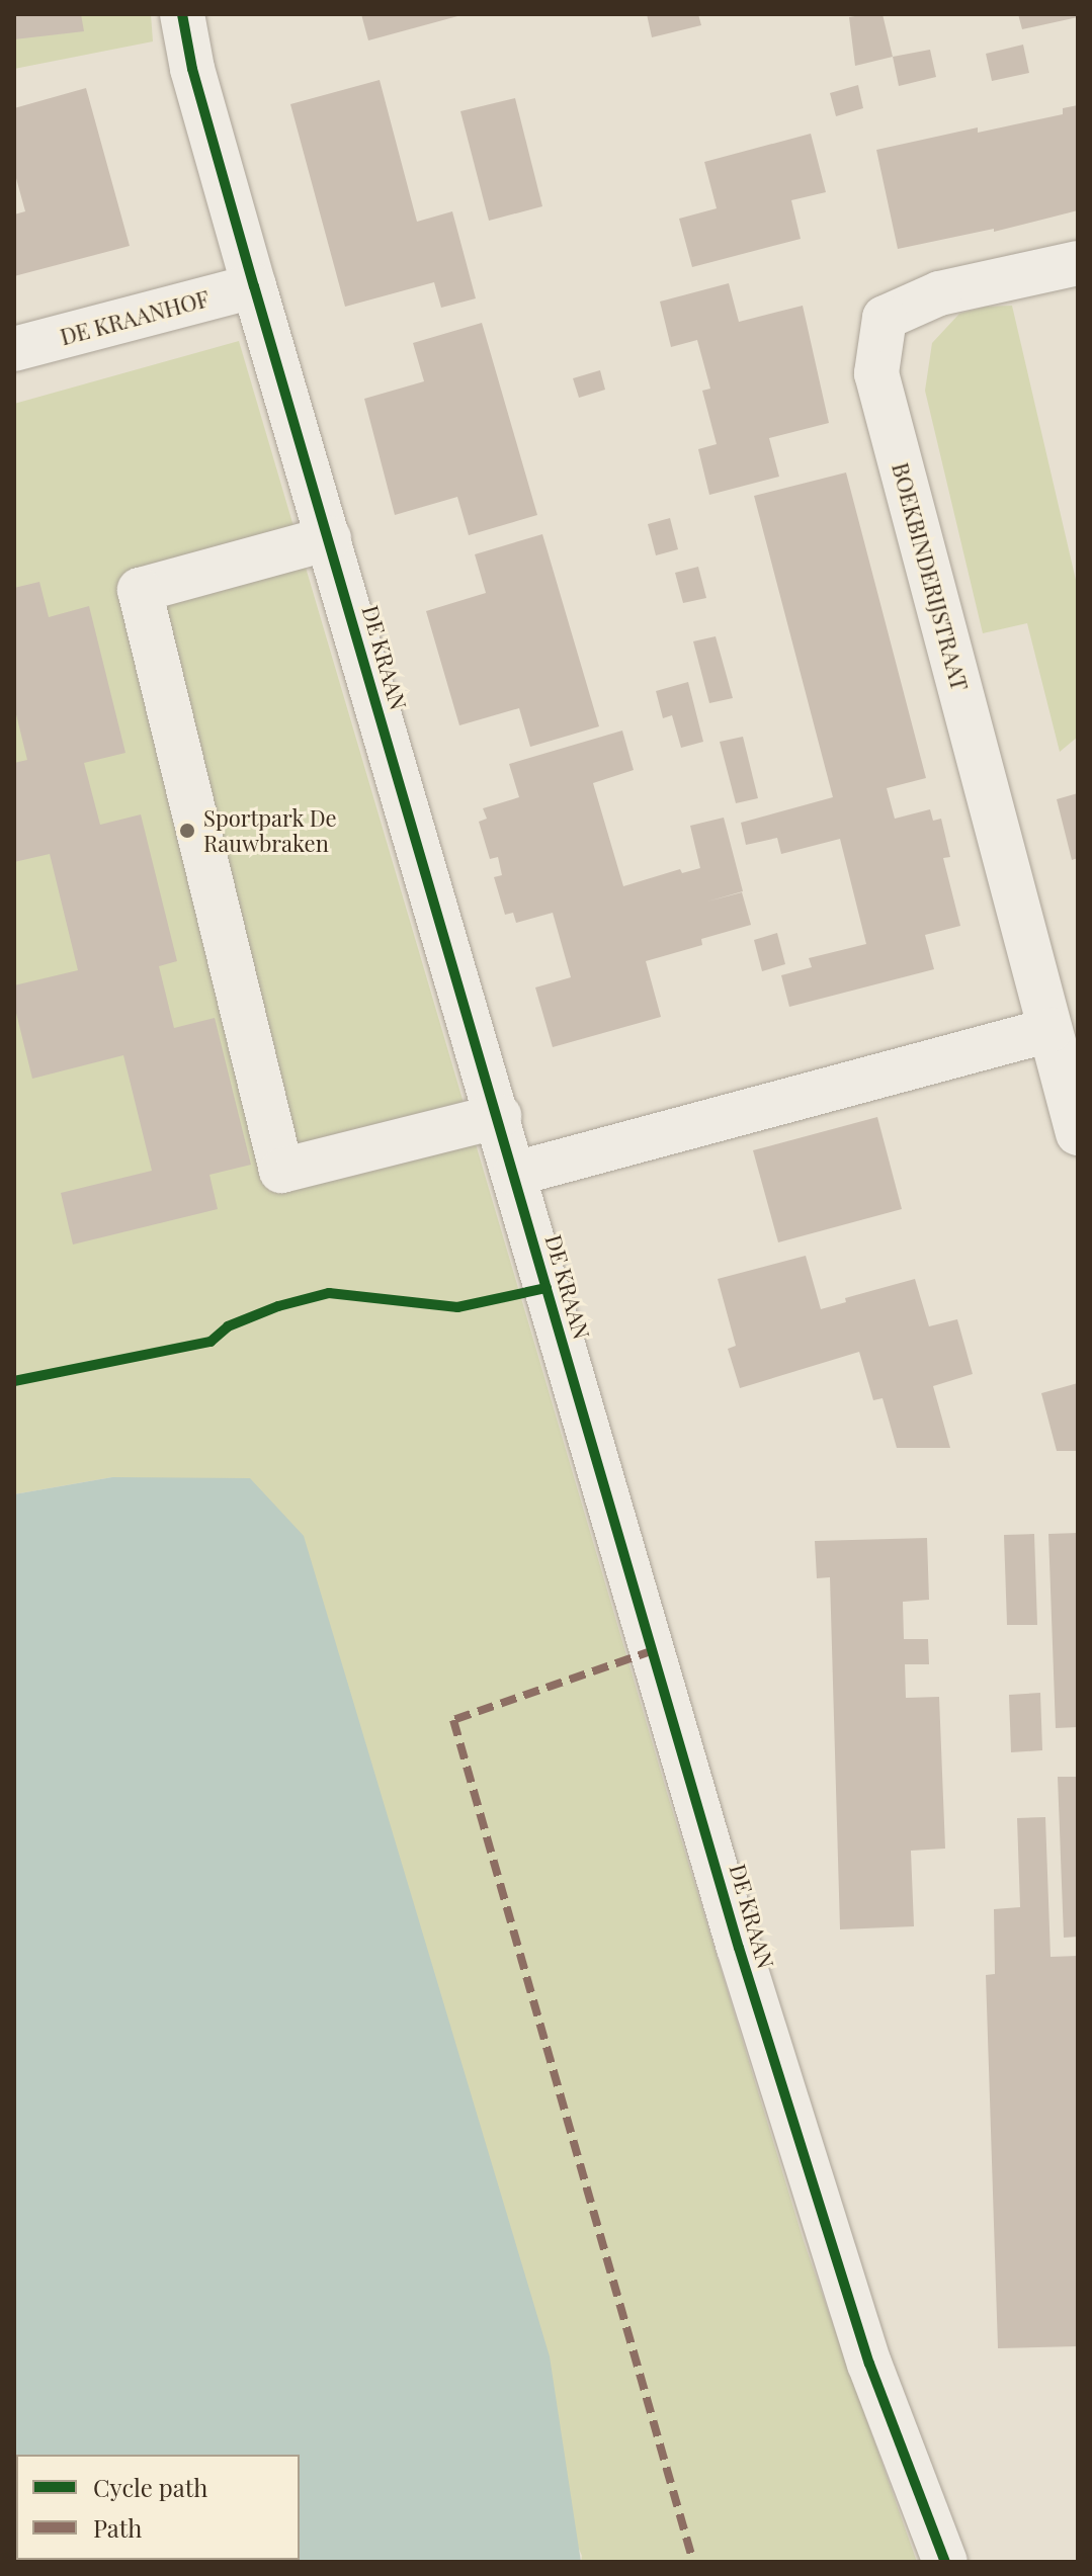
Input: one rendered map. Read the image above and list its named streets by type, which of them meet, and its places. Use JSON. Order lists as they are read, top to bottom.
{
  "streets": {
    "street": ["DE KRAANHOF", "BOEKBINDERIJSTRAAT", "DE KRAAN"]
  },
  "crossings": [
    ["DE KRAANHOF", "DE KRAAN"]
  ],
  "places": ["Sportpark De Rauwbraken"],
  "legend": ["Cycle path", "Path"]
}
